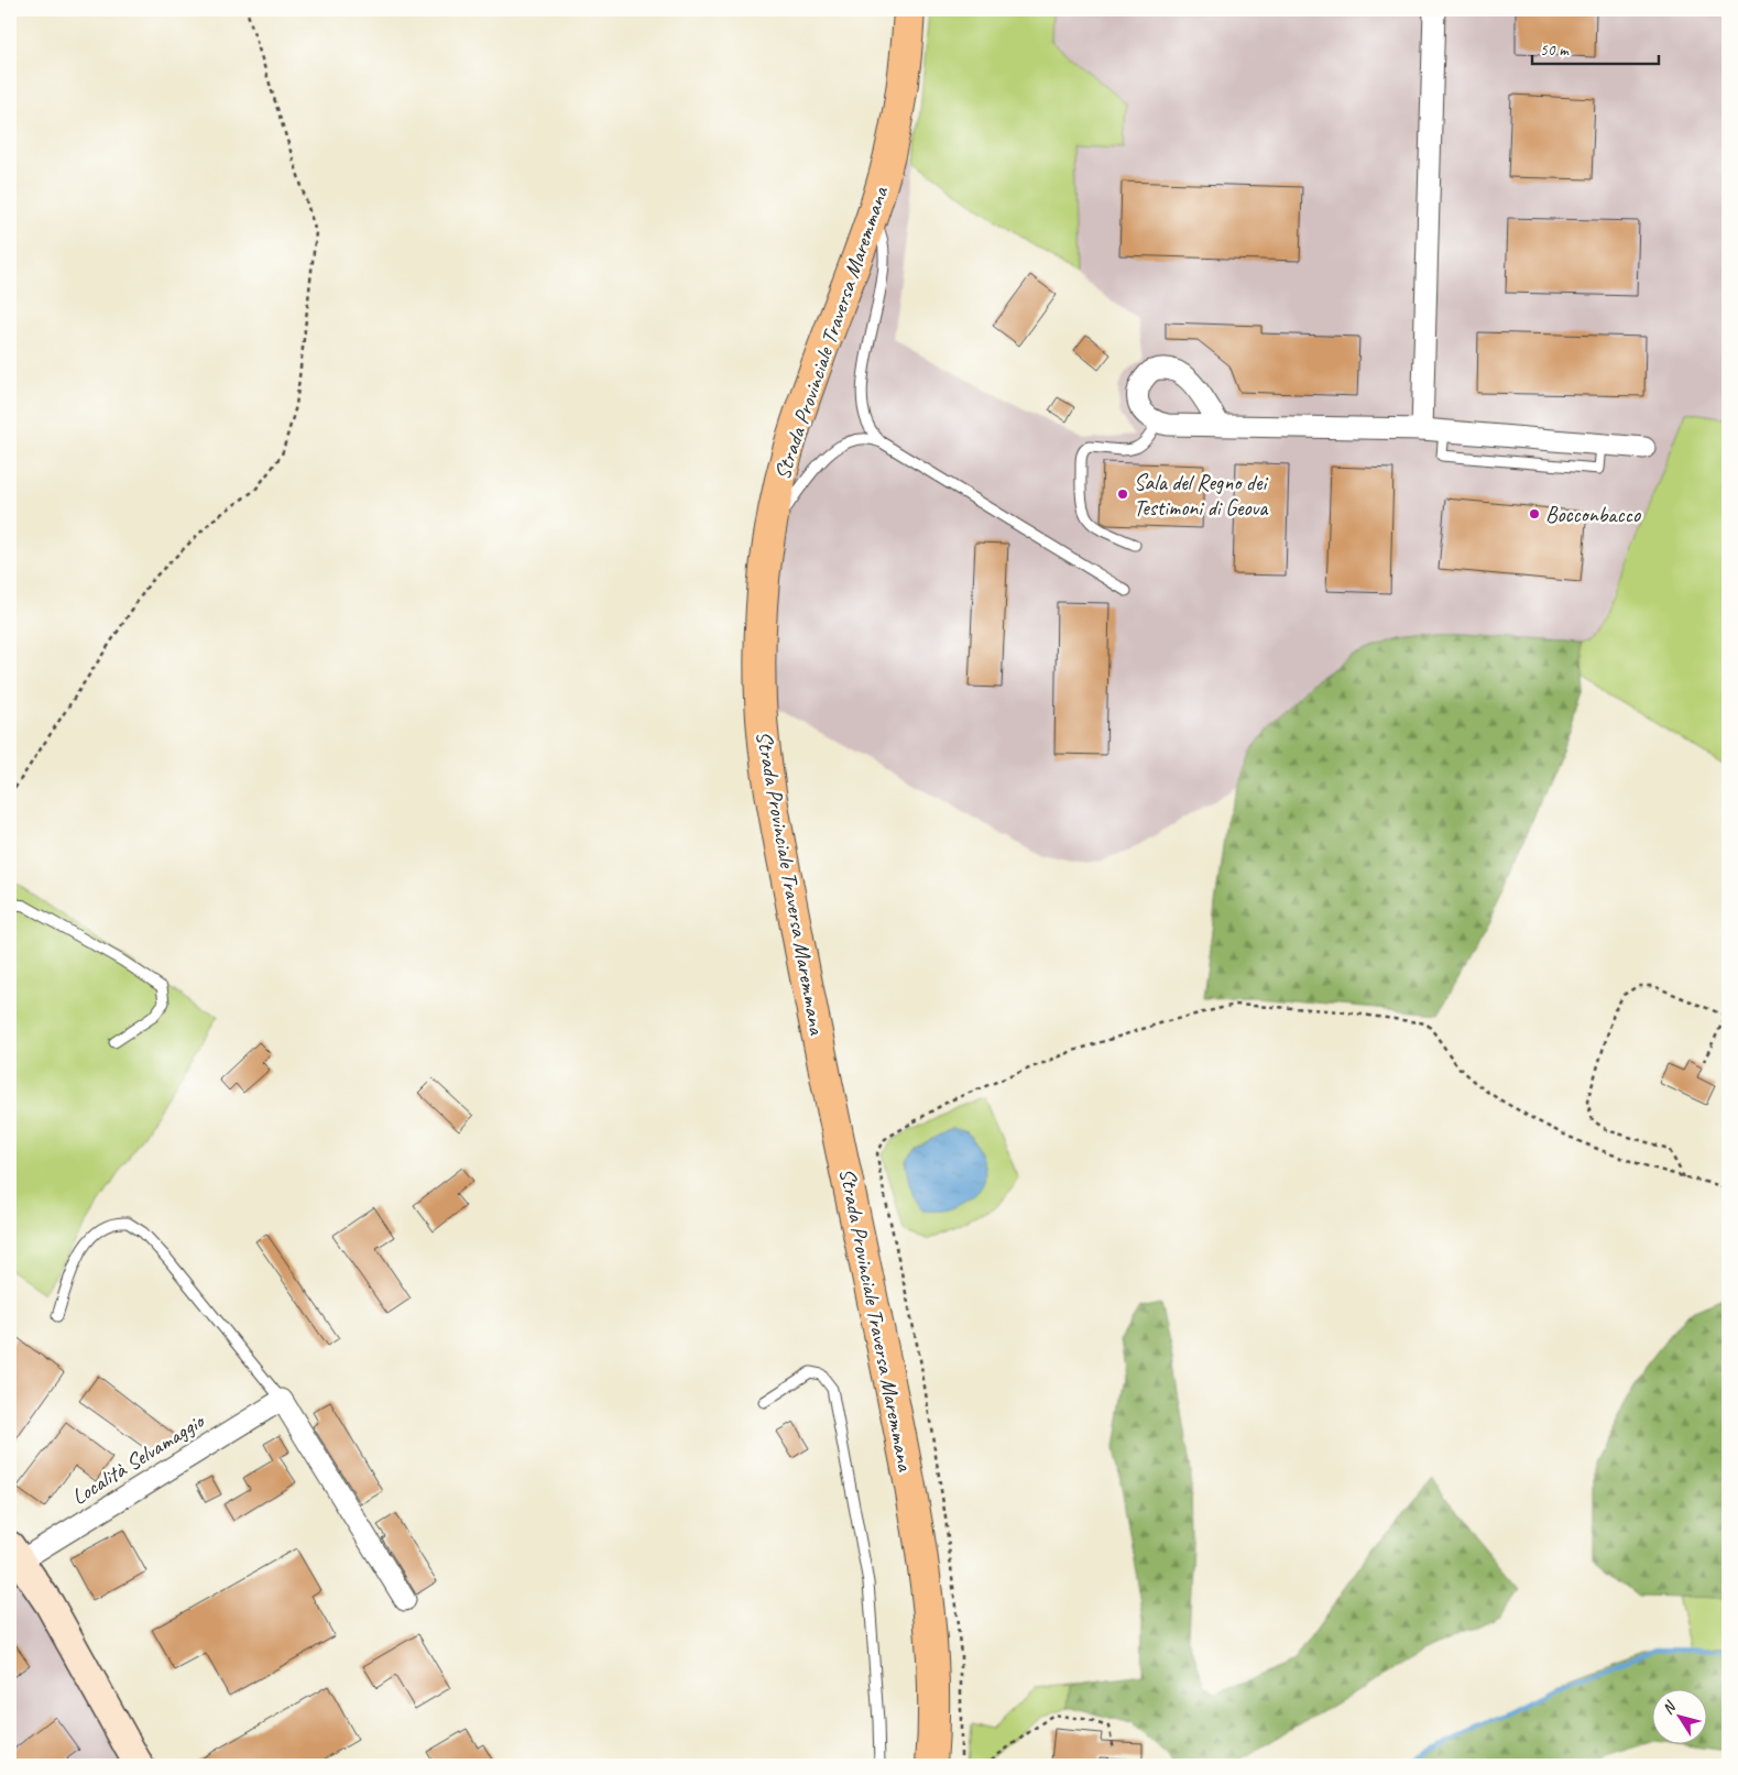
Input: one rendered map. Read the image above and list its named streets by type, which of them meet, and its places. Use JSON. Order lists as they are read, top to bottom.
{
  "streets": {
    "main road": ["Strada Provinciale Traversa Maremmana"],
    "street": ["Località Selvamaggio"]
  },
  "places": ["Sala del Regno dei Testimoni di Geova", "Bocconbacco"],
  "scale_bar": "50 m",
  "north": "top left"
}
